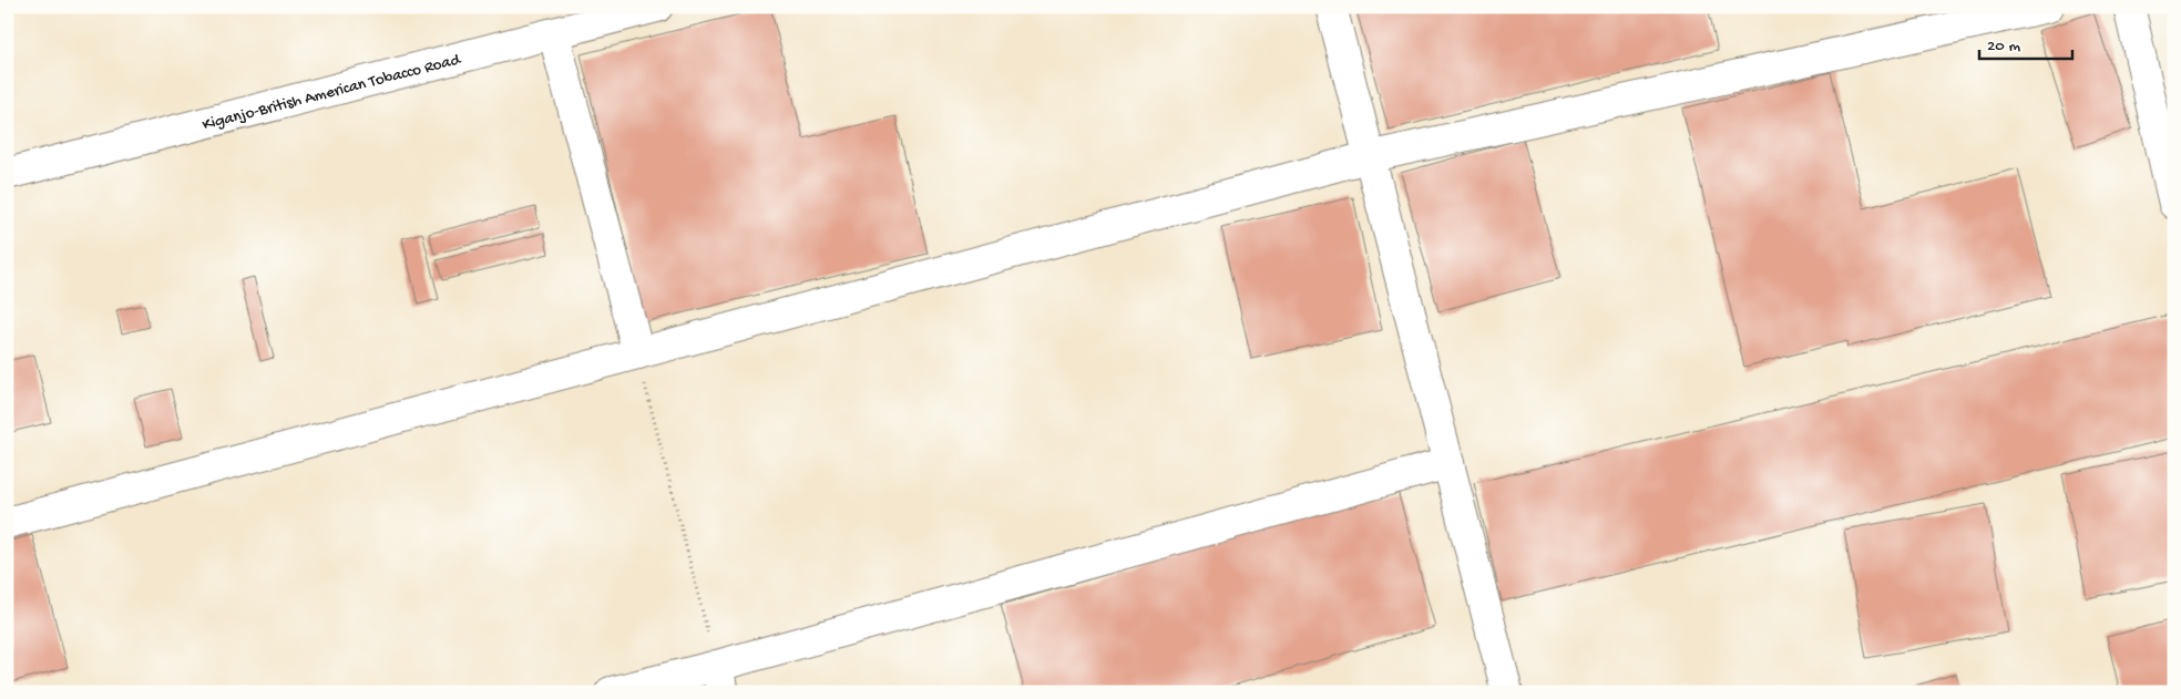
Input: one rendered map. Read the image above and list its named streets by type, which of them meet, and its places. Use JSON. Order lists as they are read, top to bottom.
{
  "streets": {
    "street": ["Kiganjo-British American Tobacco Road"]
  },
  "scale_bar": "20 m"
}
